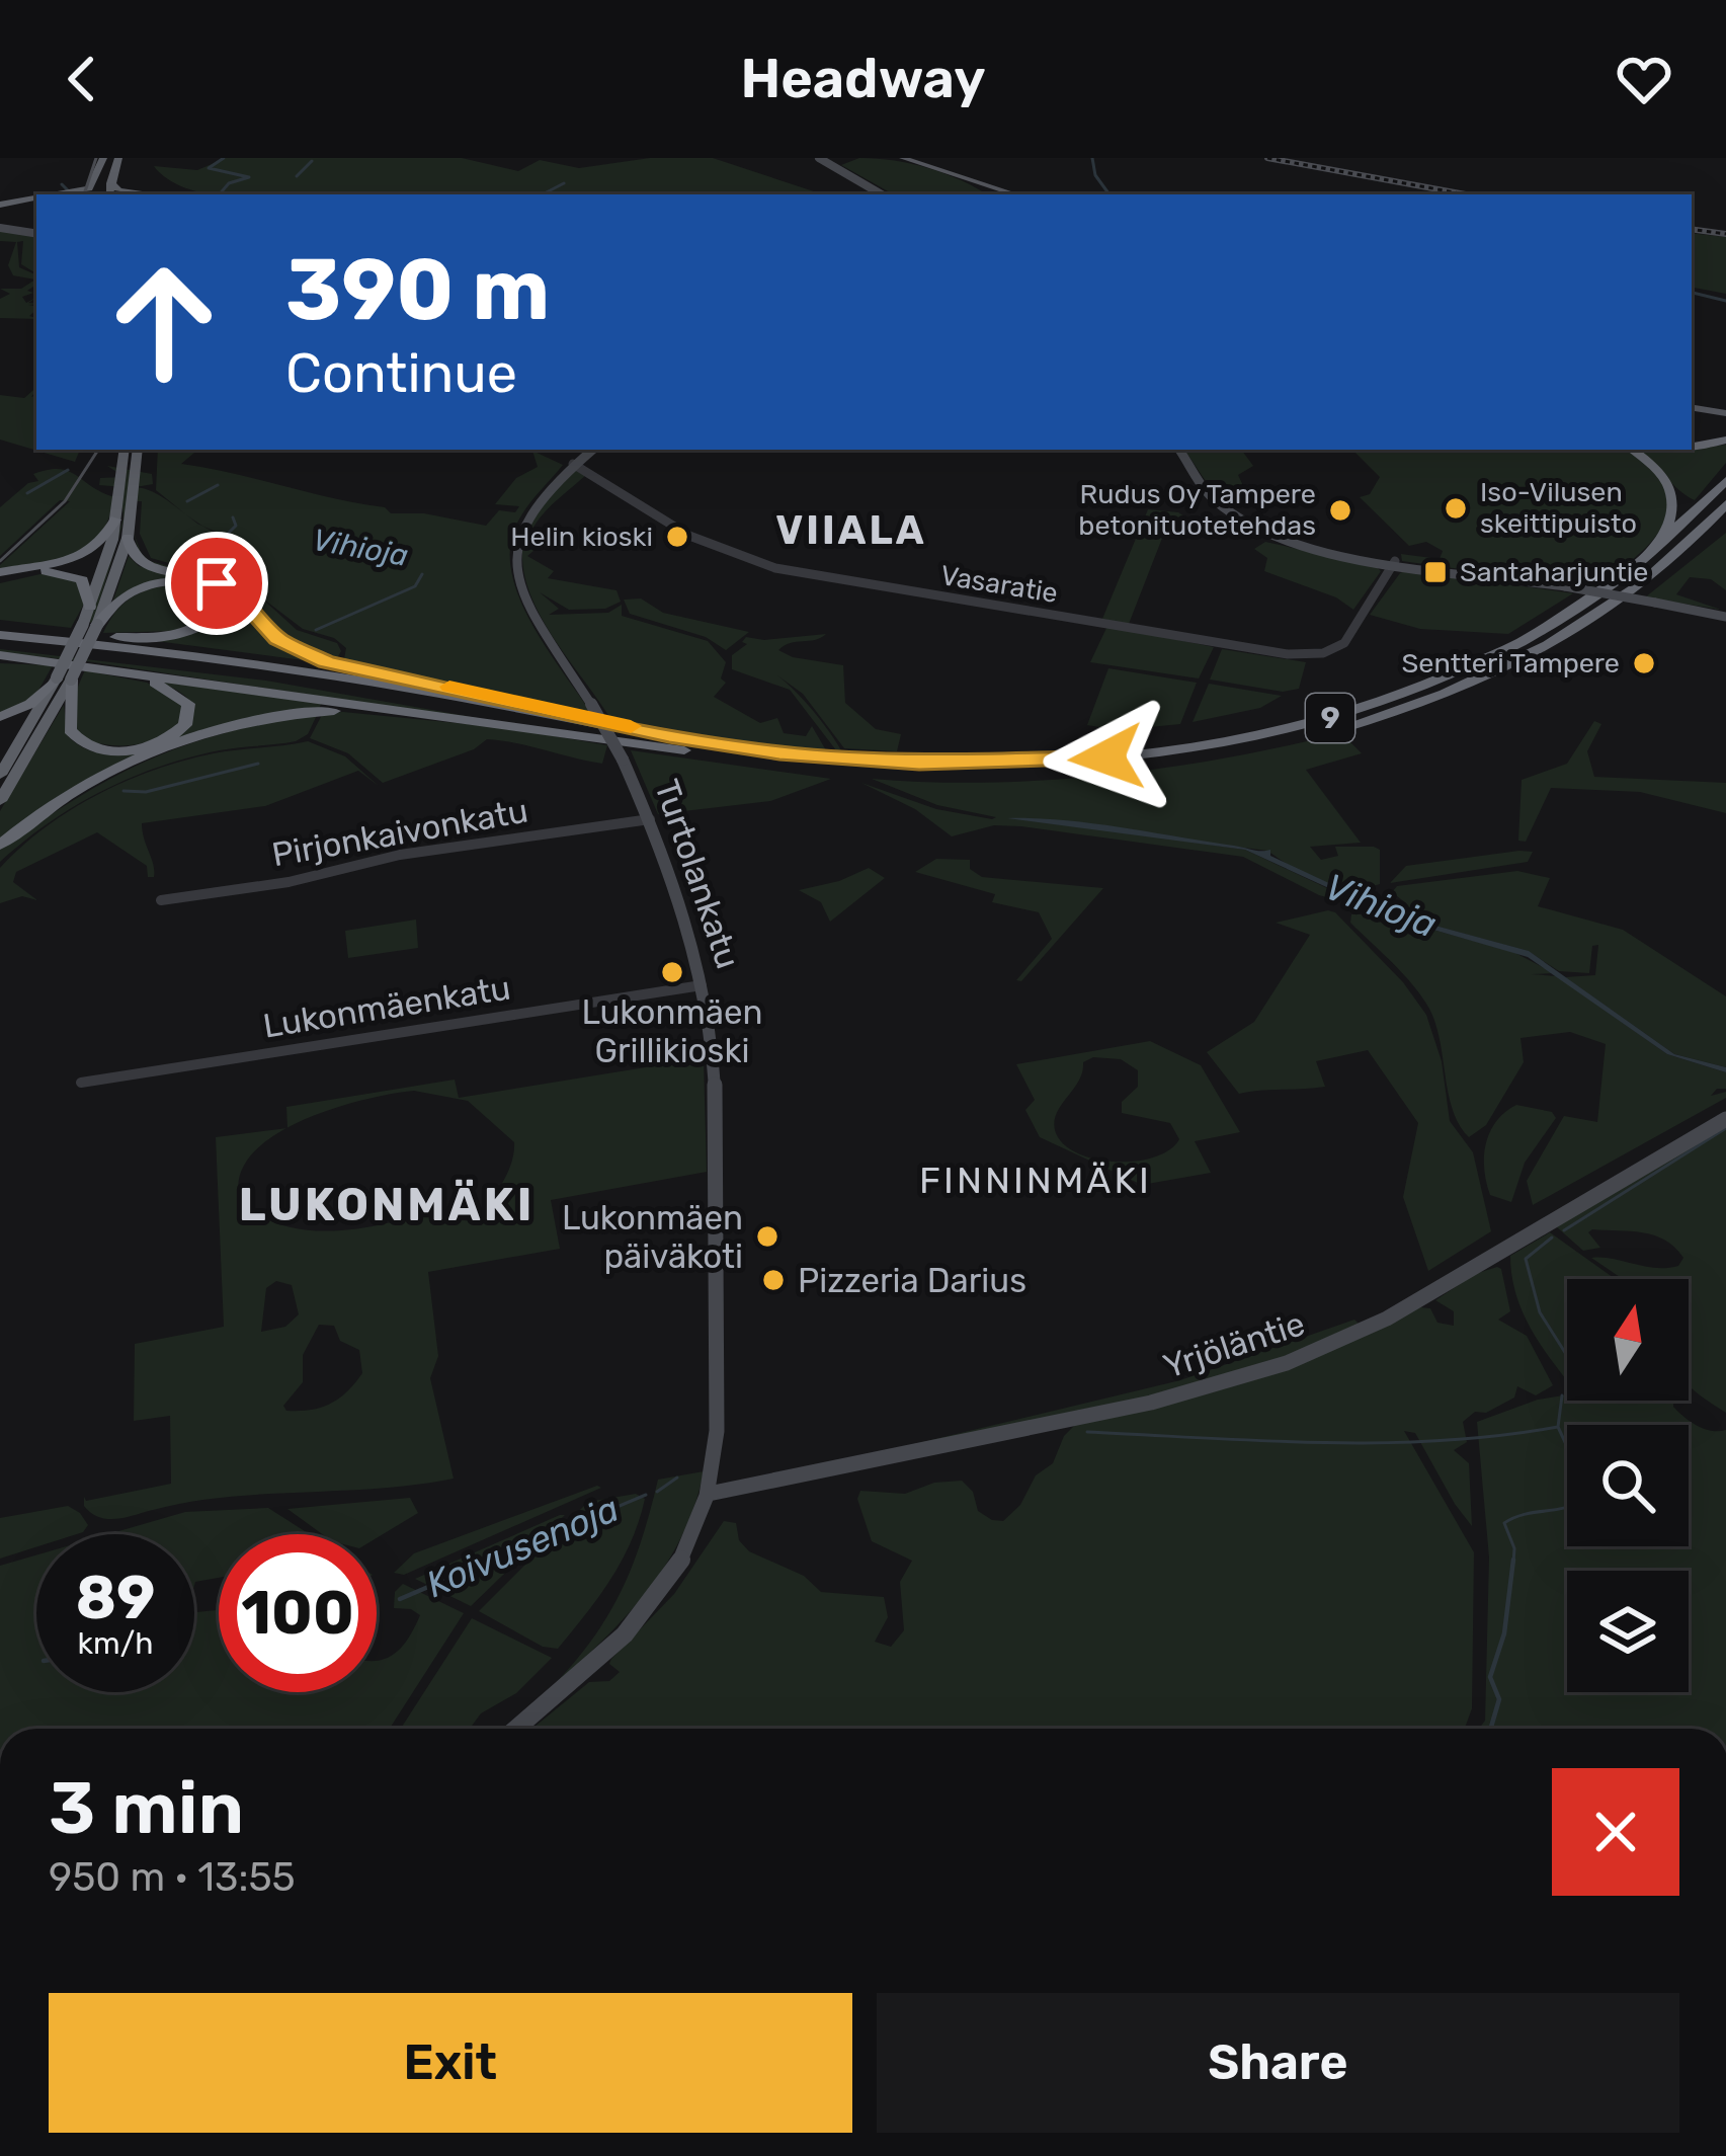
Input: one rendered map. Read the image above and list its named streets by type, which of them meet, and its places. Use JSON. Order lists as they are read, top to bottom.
{
  "streets": {
    "highway": ["9"],
    "main road": ["Turtolankatu", "Yrjöläntie"],
    "street": ["Vasaratie", "Pirjonkaivonkatu", "Lukonmäenkatu"]
  },
  "crossings": [
    ["Vasaratie", "Turtolankatu"],
    ["Pirjonkaivonkatu", "Turtolankatu"],
    ["Turtolankatu", "Lukonmäenkatu"],
    ["Turtolankatu", "Yrjöläntie"]
  ],
  "districts": ["VIIALA", "FINNINMÄKI", "LUKONMÄKI"],
  "water": ["Vihioja", "Koivusenoja"],
  "places": {
    "other": [
      "Iso-Vilusen skeittipuisto",
      "Rudus Oy Tampere betonituotetehdas",
      "Helin kioski",
      "Sentteri Tampere",
      "Lukonmäen Grillikioski",
      "Lukonmäen päiväkoti",
      "Pizzeria Darius"
    ],
    "transit": ["Santaharjuntie"]
  },
  "north": "top",
  "page": {
    "header": "Headway",
    "turn": ["390 m", "Continue"],
    "speed": "89 km/h",
    "limit": "100",
    "heading": ["3 min", "950 m · 13:55"],
    "buttons": ["Exit", "Share"]
  }
}
